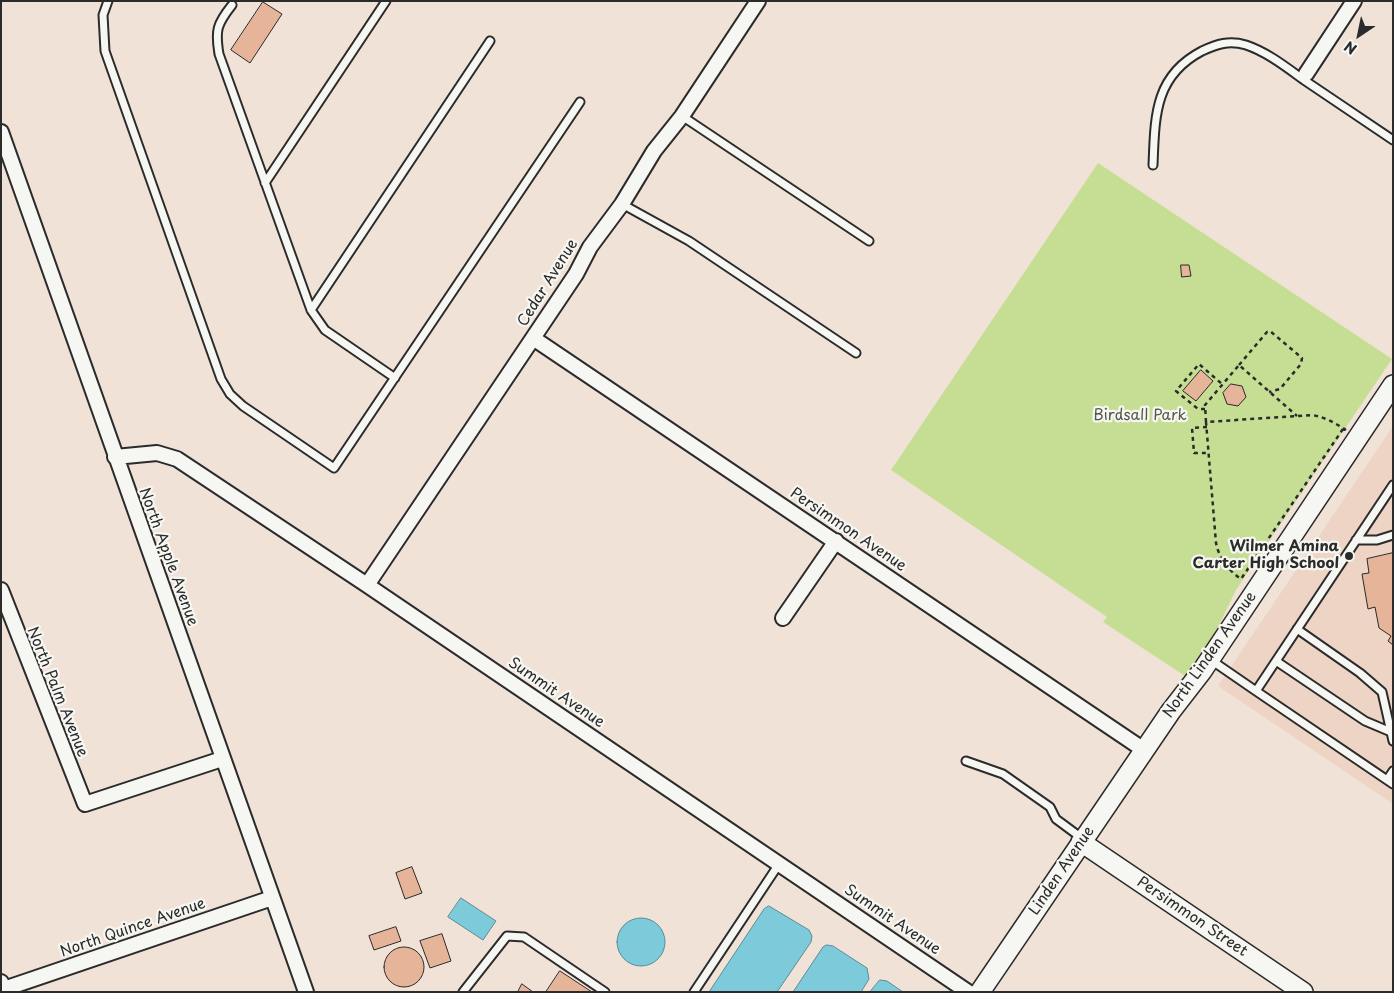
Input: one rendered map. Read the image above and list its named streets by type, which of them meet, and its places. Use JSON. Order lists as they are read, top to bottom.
{
  "streets": {
    "street": [
      "Cedar Avenue",
      "Persimmon Avenue",
      "North Apple Avenue",
      "North Linden Avenue",
      "North Palm Avenue",
      "Summit Avenue",
      "Linden Avenue",
      "Persimmon Street",
      "North Quince Avenue"
    ]
  },
  "crossings": [
    ["Cedar Avenue", "Persimmon Avenue"],
    ["Cedar Avenue", "Summit Avenue"],
    ["Persimmon Avenue", "North Linden Avenue"],
    ["Persimmon Avenue", "Linden Avenue"],
    ["North Apple Avenue", "North Palm Avenue"],
    ["North Apple Avenue", "Summit Avenue"],
    ["North Apple Avenue", "North Quince Avenue"],
    ["North Linden Avenue", "Linden Avenue"],
    ["Linden Avenue", "Persimmon Street"]
  ],
  "parks": ["Birdsall Park"],
  "places": ["Wilmer Amina Carter High School"],
  "north": "bottom left"
}
